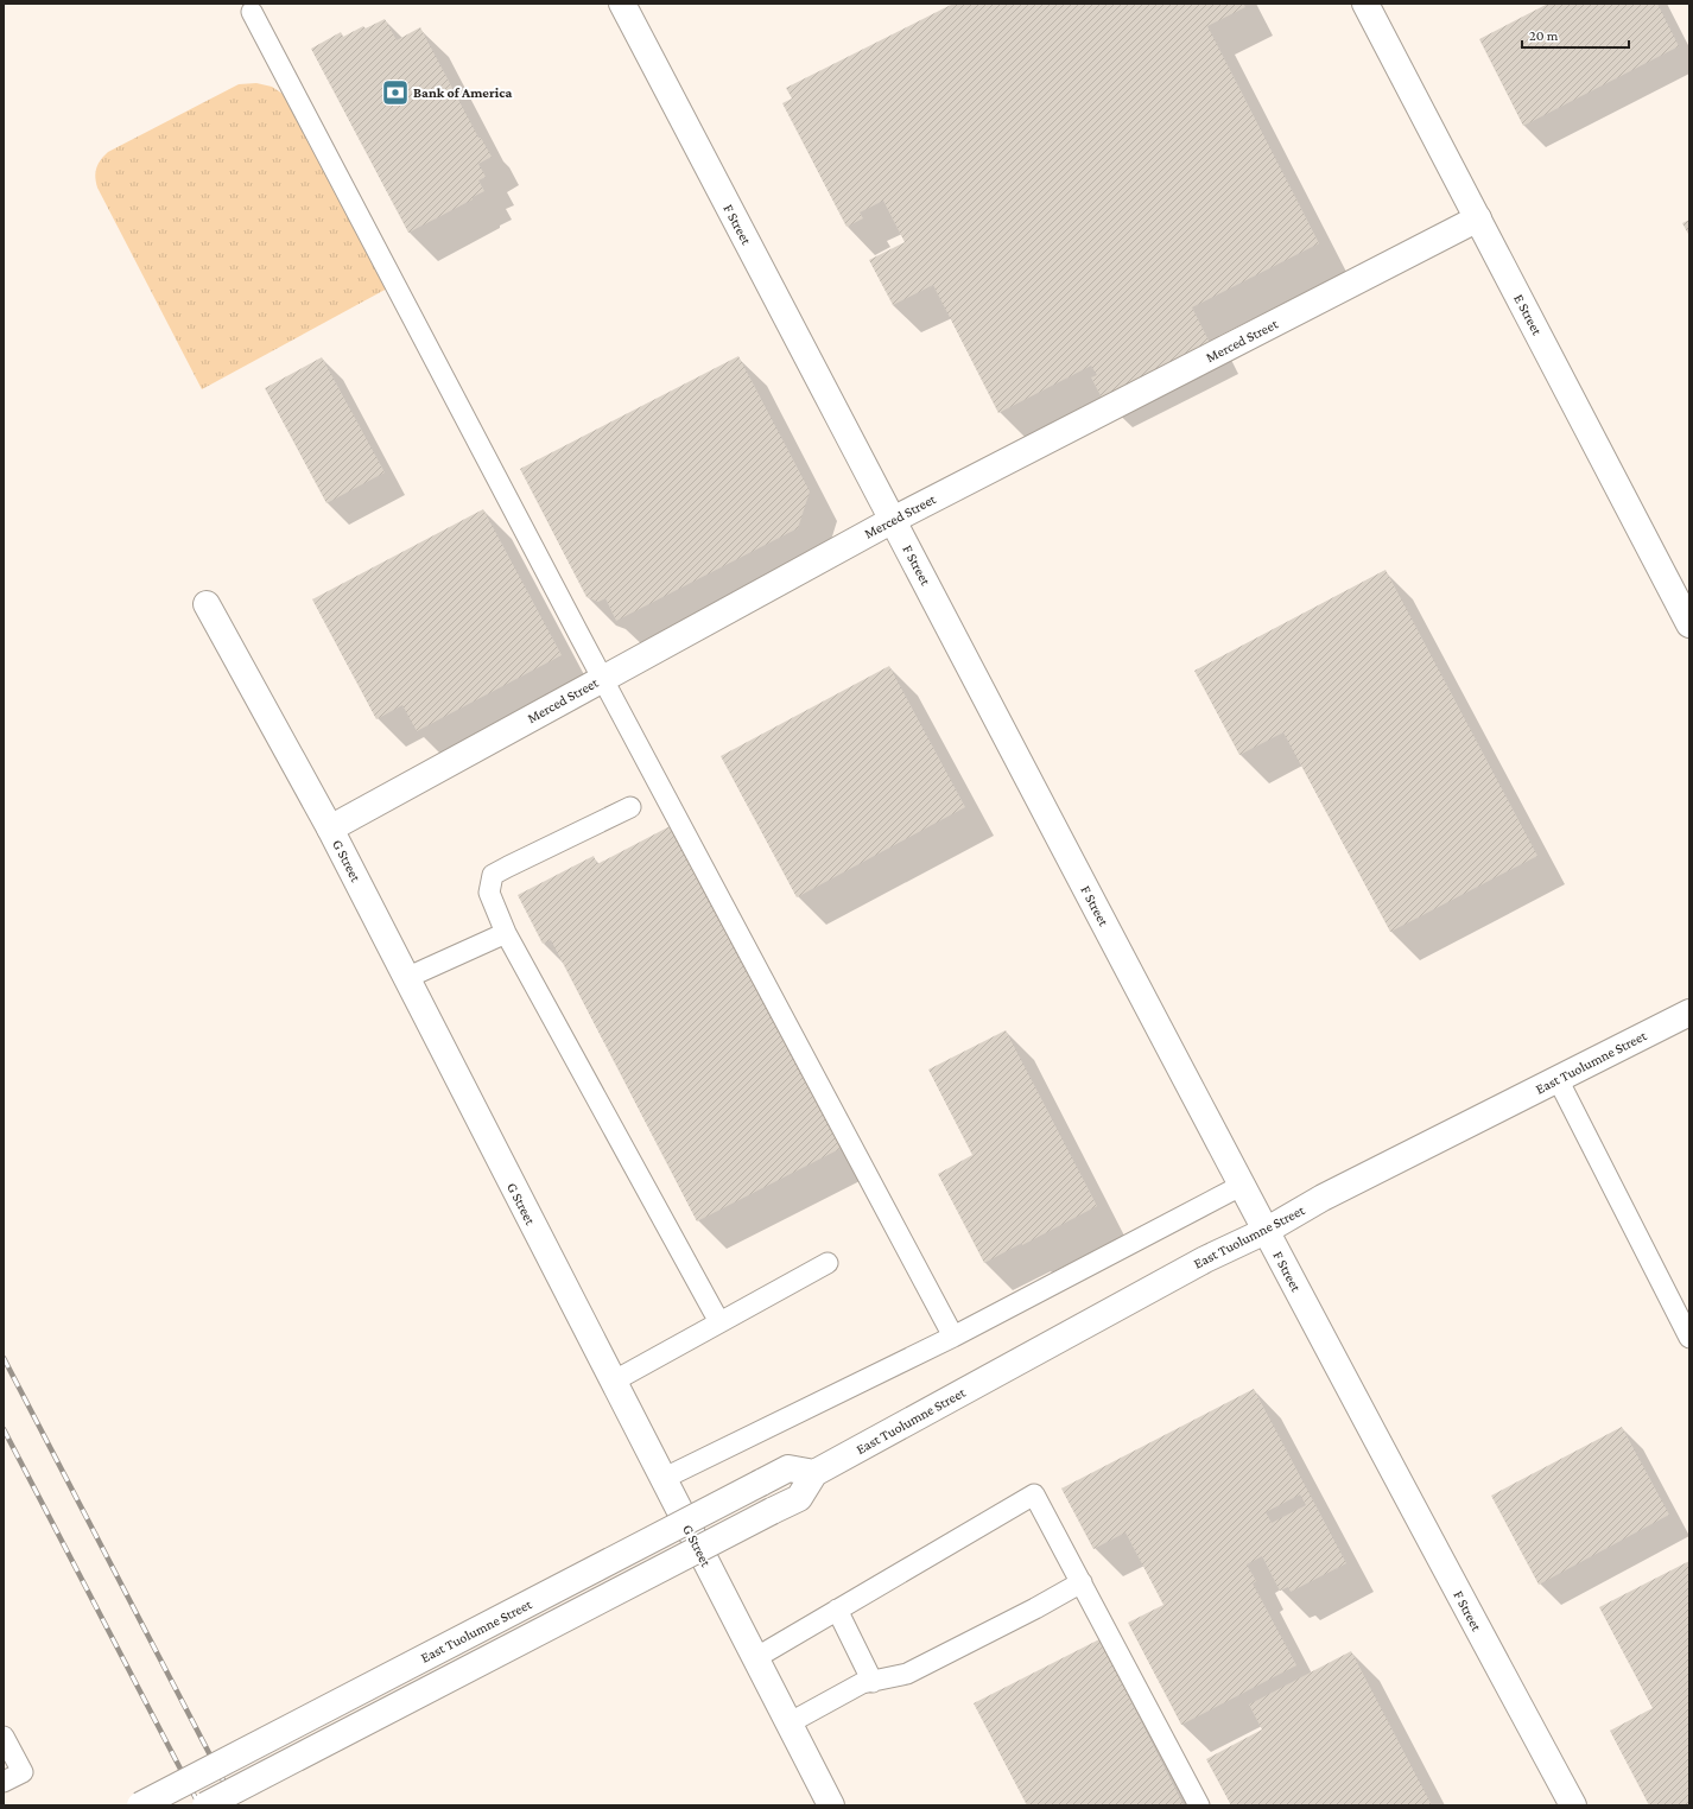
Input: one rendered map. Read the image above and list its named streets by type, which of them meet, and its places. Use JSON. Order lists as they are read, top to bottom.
{
  "streets": {
    "street": [
      "F Street",
      "E Street",
      "Merced Street",
      "G Street",
      "East Tuolumne Street"
    ]
  },
  "crossings": [
    ["F Street", "Merced Street"],
    ["F Street", "East Tuolumne Street"],
    ["E Street", "Merced Street"],
    ["Merced Street", "G Street"]
  ],
  "places": {
    "bank": ["Bank of America"]
  },
  "scale_bar": "20 m"
}
